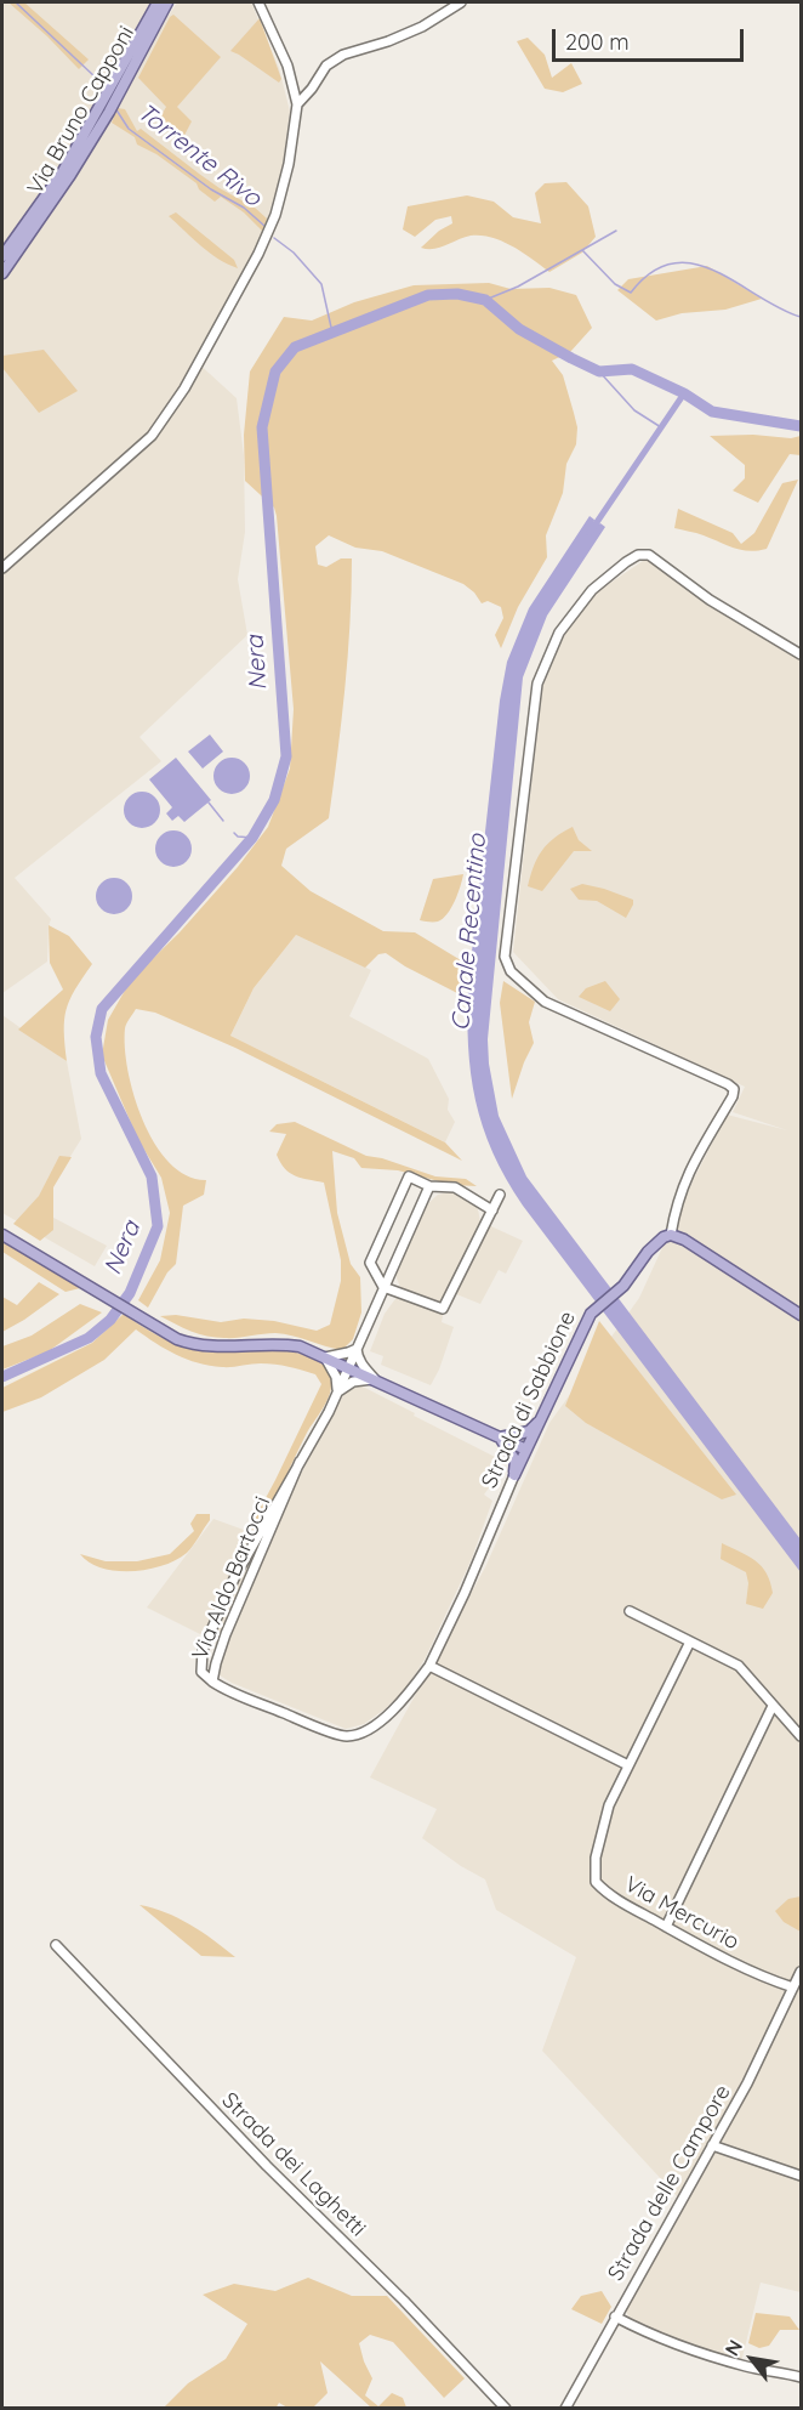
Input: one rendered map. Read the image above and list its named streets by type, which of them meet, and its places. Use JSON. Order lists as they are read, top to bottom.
{
  "streets": {
    "main road": ["Via Bruno Capponi", "Strada di Sabbione"],
    "street": [
      "Via Aldo Bartocci",
      "Via Mercurio",
      "Strada dei Laghetti",
      "Strada delle Campore"
    ]
  },
  "crossings": [
    ["Strada di Sabbione", "Via Aldo Bartocci"],
    ["Via Mercurio", "Strada delle Campore"]
  ],
  "water": ["Torrente Rivo", "Nera", "Canale Recentino"],
  "scale_bar": "200 m",
  "north": "top left"
}
